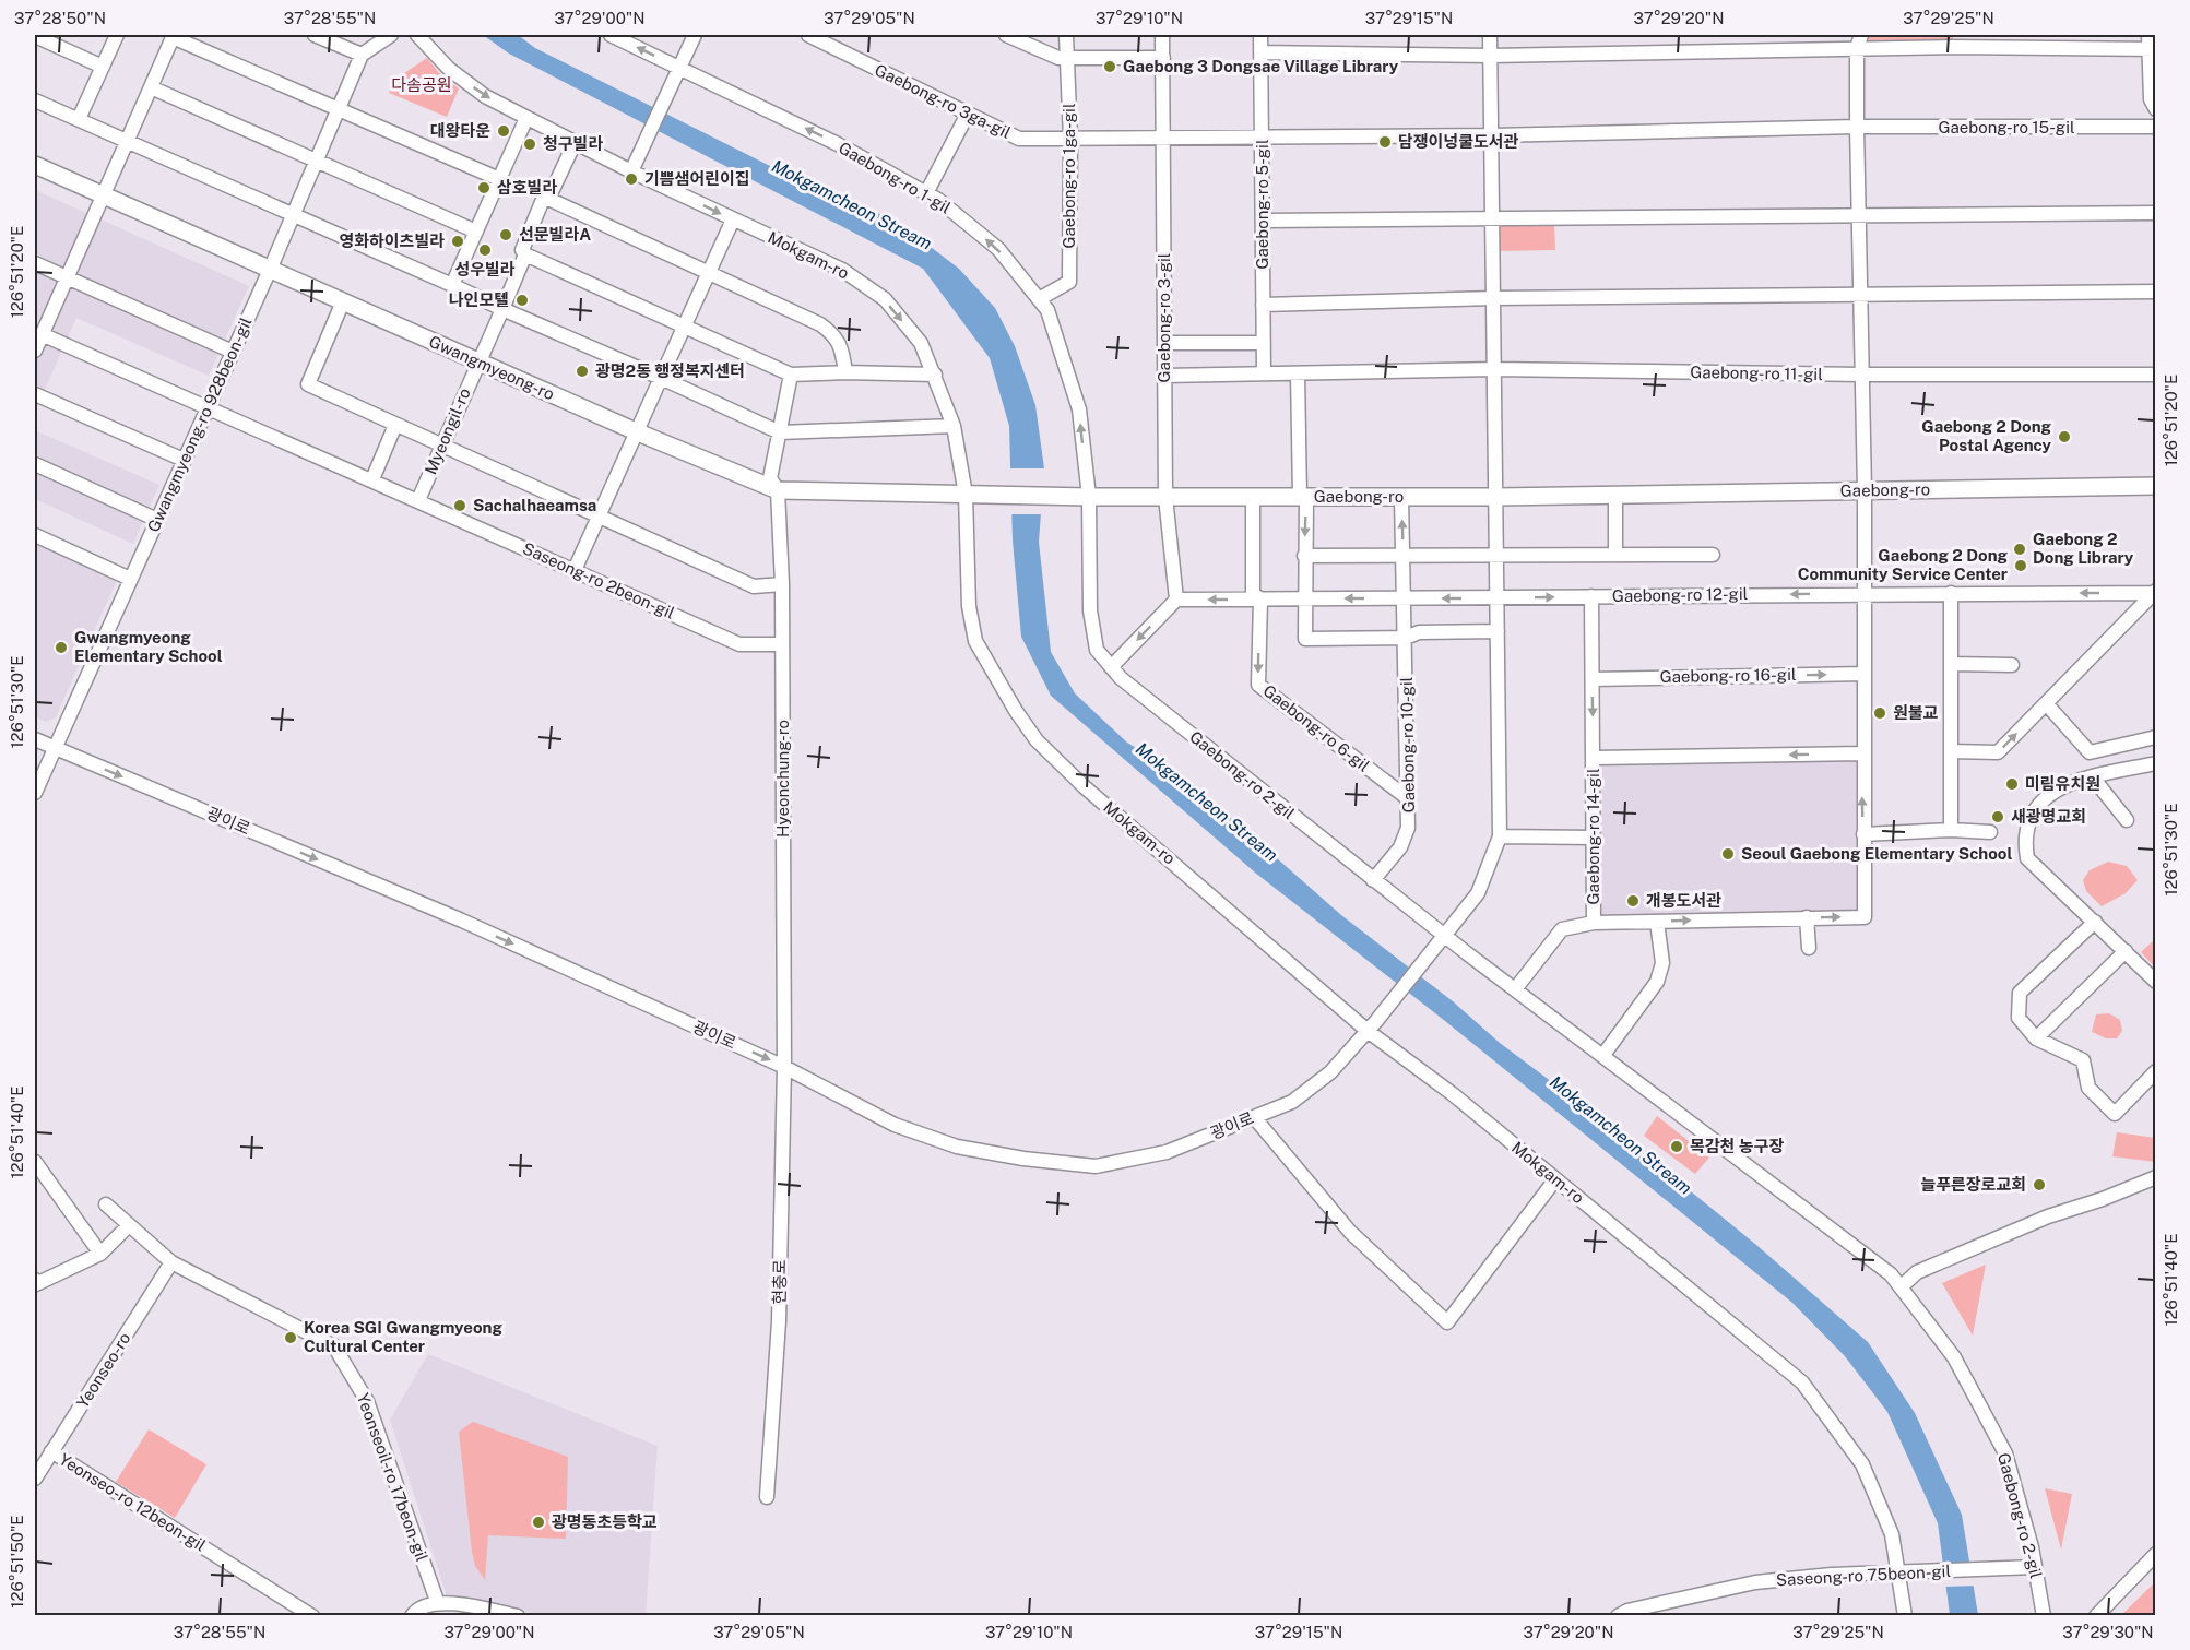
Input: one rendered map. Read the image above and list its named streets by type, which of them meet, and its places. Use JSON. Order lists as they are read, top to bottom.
{
  "streets": {
    "main road": ["Gwangmyeong-ro", "Gaebong-ro"],
    "street": [
      "Gaebong-ro 3ga-gil",
      "Gaebong-ro 15-gil",
      "Gaebong-ro 1ga-gil",
      "Gaebong-ro 1-gil",
      "Gaebong-ro 5-gil",
      "Mokgam-ro",
      "Gaebong-ro 3-gil",
      "Gaebong-ro 11-gil",
      "Gwangmyeong-ro 928beon-gil",
      "Myeongil-ro",
      "Saseong-ro 2beon-gil",
      "Gaebong-ro 12-gil",
      "Gaebong-ro 16-gil",
      "Gaebong-ro 6-gil",
      "Gaebong-ro 10-gil",
      "Gaebong-ro 2-gil",
      "Hyeonchung-ro",
      "광이로",
      "Gaebong-ro 14-gil",
      "현충로",
      "Yeonseo-ro",
      "Yeonseoil-ro 17beon-gil",
      "Yeonseo-ro 12beon-gil",
      "Saseong-ro 75beon-gil"
    ]
  },
  "crossings": [
    ["Gaebong-ro 3ga-gil", "Gaebong-ro 1ga-gil"],
    ["Gaebong-ro 3ga-gil", "Gaebong-ro 3-gil"],
    ["Gaebong-ro 1ga-gil", "Gaebong-ro 1-gil"],
    ["Gaebong-ro 1-gil", "Gaebong-ro"],
    ["Gaebong-ro 1-gil", "Gaebong-ro 2-gil"],
    ["Gaebong-ro 5-gil", "Gaebong-ro 11-gil"],
    ["Mokgam-ro", "Gwangmyeong-ro"],
    ["Mokgam-ro", "Myeongil-ro"],
    ["Mokgam-ro", "Gaebong-ro"],
    ["Mokgam-ro", "광이로"],
    ["Mokgam-ro", "Saseong-ro 75beon-gil"],
    ["Gaebong-ro 3-gil", "Gaebong-ro 11-gil"],
    ["Gaebong-ro 3-gil", "Gaebong-ro"],
    ["Gwangmyeong-ro", "Gwangmyeong-ro 928beon-gil"],
    ["Gwangmyeong-ro", "Myeongil-ro"],
    ["Gwangmyeong-ro", "Gaebong-ro"],
    ["Gwangmyeong-ro", "Hyeonchung-ro"],
    ["Gaebong-ro 11-gil", "Gaebong-ro"],
    ["Gwangmyeong-ro 928beon-gil", "Saseong-ro 2beon-gil"],
    ["Gwangmyeong-ro 928beon-gil", "광이로"],
    ["Myeongil-ro", "Saseong-ro 2beon-gil"],
    ["Gaebong-ro", "Gaebong-ro 6-gil"],
    ["Gaebong-ro", "Gaebong-ro 10-gil"],
    ["Gaebong-ro", "Gaebong-ro 2-gil"],
    ["Saseong-ro 2beon-gil", "Hyeonchung-ro"],
    ["Gaebong-ro 12-gil", "Gaebong-ro 14-gil"],
    ["Gaebong-ro 16-gil", "Gaebong-ro 14-gil"],
    ["Gaebong-ro 6-gil", "Gaebong-ro 10-gil"],
    ["Gaebong-ro 10-gil", "Gaebong-ro 2-gil"],
    ["Gaebong-ro 2-gil", "광이로"],
    ["Gaebong-ro 2-gil", "Saseong-ro 75beon-gil"],
    ["Hyeonchung-ro", "광이로"],
    ["Hyeonchung-ro", "현충로"],
    ["광이로", "현충로"],
    ["Yeonseo-ro", "Yeonseoil-ro 17beon-gil"],
    ["Yeonseo-ro", "Yeonseo-ro 12beon-gil"]
  ],
  "one_way": ["Gaebong-ro 1-gil", "Gaebong-ro 6-gil", "광이로"],
  "water": ["Mokgamcheon Stream"],
  "parks": ["다솜공원"],
  "places": [
    "Gaebong 3 Dongsae Village Library",
    "대왕타운",
    "담쟁이넝쿨도서관",
    "청구빌라",
    "기쁨샘어린이집",
    "삼호빌라",
    "선문빌라A",
    "영화하이츠빌라",
    "성우빌라",
    "나인모텔",
    "광명2동 행정복지센터",
    "Gaebong 2 Dong Postal Agency",
    "Sachalhaeamsa",
    "Gaebong 2 Dong Library",
    "Gaebong 2 Dong Community Service Center",
    "Gwangmyeong Elementary School",
    "원불교",
    "미림유치원",
    "새광명교회",
    "Seoul Gaebong Elementary School",
    "개봉도서관",
    "목감천 농구장",
    "늘푸른장로교회",
    "Korea SGI Gwangmyeong Cultural Center",
    "광명동초등학교"
  ],
  "coordinates": [
    "37°28'50\"N",
    "37°28'55\"N",
    "37°29'00\"N",
    "37°29'05\"N",
    "37°29'10\"N",
    "37°29'15\"N",
    "37°29'20\"N",
    "37°29'25\"N",
    "126°51'20\"E",
    "126°51'30\"E",
    "126°51'40\"E",
    "126°51'50\"E",
    "37°29'30\"N"
  ]
}
